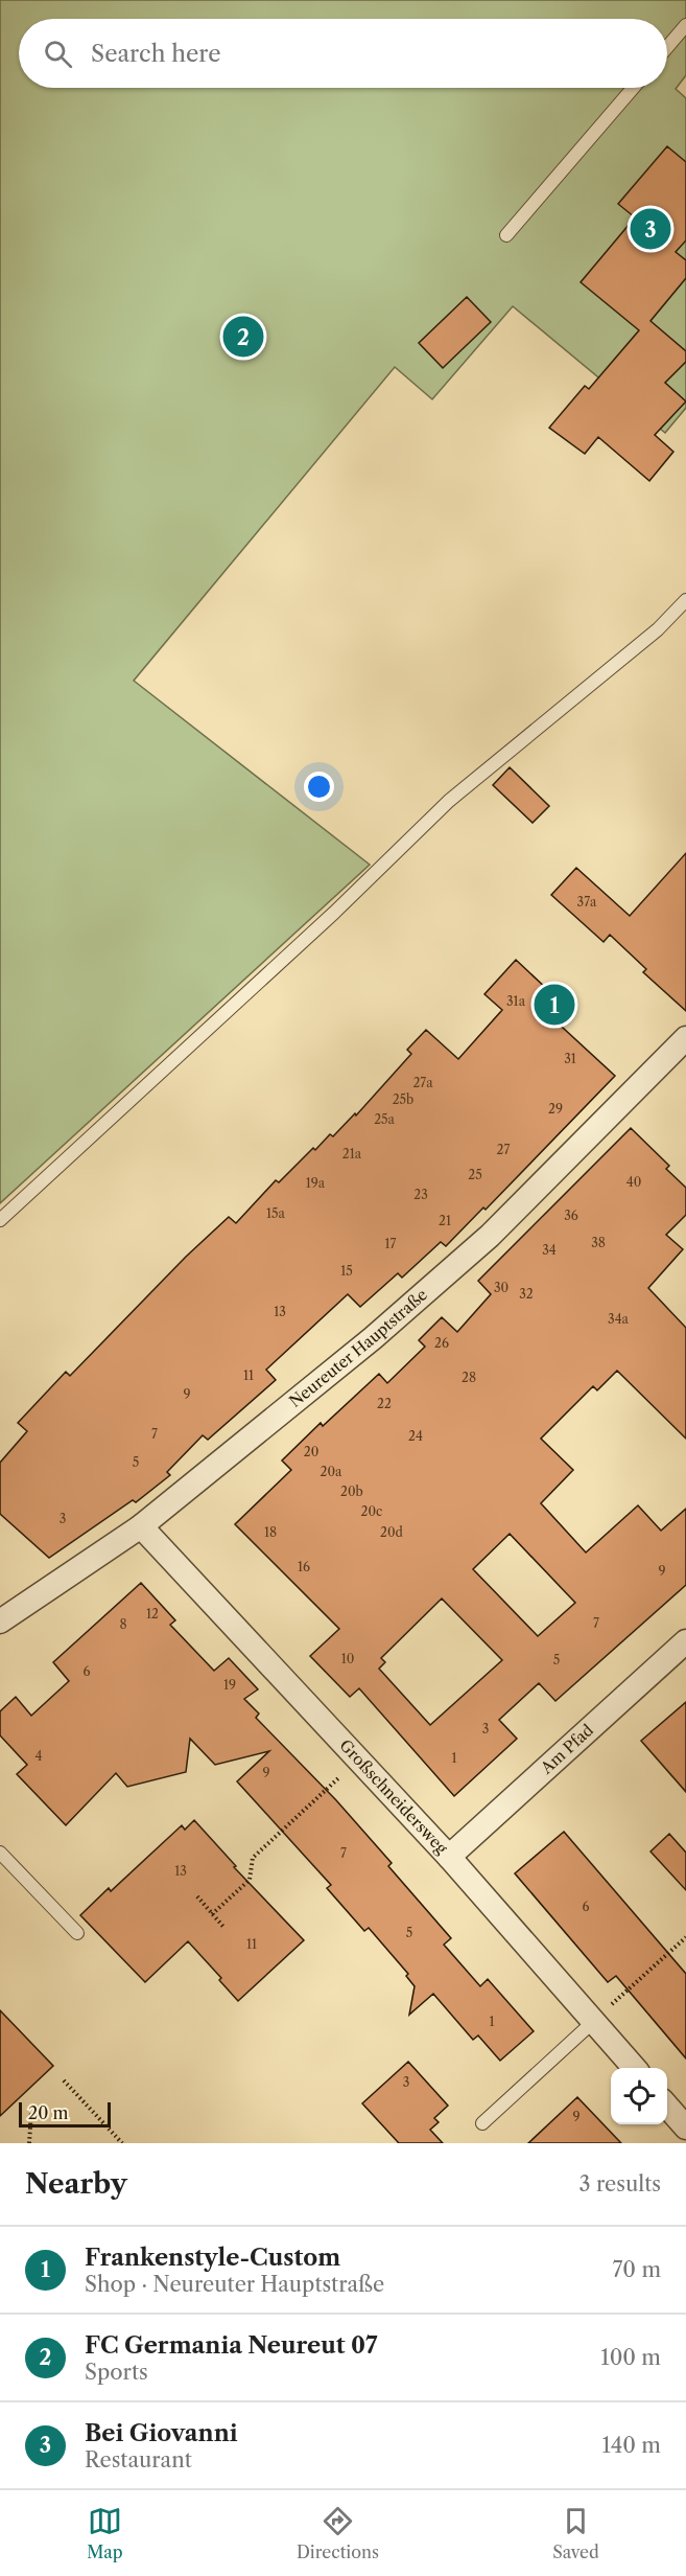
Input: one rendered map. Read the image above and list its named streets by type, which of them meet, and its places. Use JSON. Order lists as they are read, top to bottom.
{
  "streets": {
    "street": ["Neureuter Hauptstraße", "Am Pfad", "Großschneidersweg"]
  },
  "crossings": [
    ["Neureuter Hauptstraße", "Großschneidersweg"],
    ["Am Pfad", "Großschneidersweg"]
  ],
  "house_numbers": [
    "37a",
    "31a",
    "31",
    "27a",
    "25b",
    "29",
    "25a",
    "27",
    "21a",
    "25",
    "40",
    "19a",
    "23",
    "15a",
    "36",
    "21",
    "38",
    "17",
    "34",
    "15",
    "30",
    "32",
    "13",
    "34a",
    "26",
    "11",
    "28",
    "9",
    "22",
    "7",
    "24",
    "20",
    "5",
    "20a",
    "20b",
    "20c",
    "3",
    "18",
    "20d",
    "16",
    "9",
    "12",
    "7",
    "8",
    "10",
    "5",
    "6",
    "19",
    "3",
    "4",
    "1",
    "9",
    "7",
    "13",
    "6",
    "5",
    "11",
    "1",
    "3",
    "9"
  ],
  "scale_bar": "20 m",
  "page": {
    "search": "Search here",
    "pins": ["3", "2", "1"],
    "scale": "20 m",
    "heading": ["Nearby", "3 results"],
    "list": [
      {
        "mark": "1",
        "name": "Frankenstyle-Custom",
        "note": "Shop · Neureuter Hauptstraße",
        "value": "70 m"
      },
      {
        "mark": "2",
        "name": "FC Germania Neureut 07",
        "note": "Sports",
        "value": "100 m"
      },
      {
        "mark": "3",
        "name": "Bei Giovanni",
        "note": "Restaurant",
        "value": "140 m"
      }
    ],
    "nav": ["Map", "Directions", "Saved"]
  }
}
